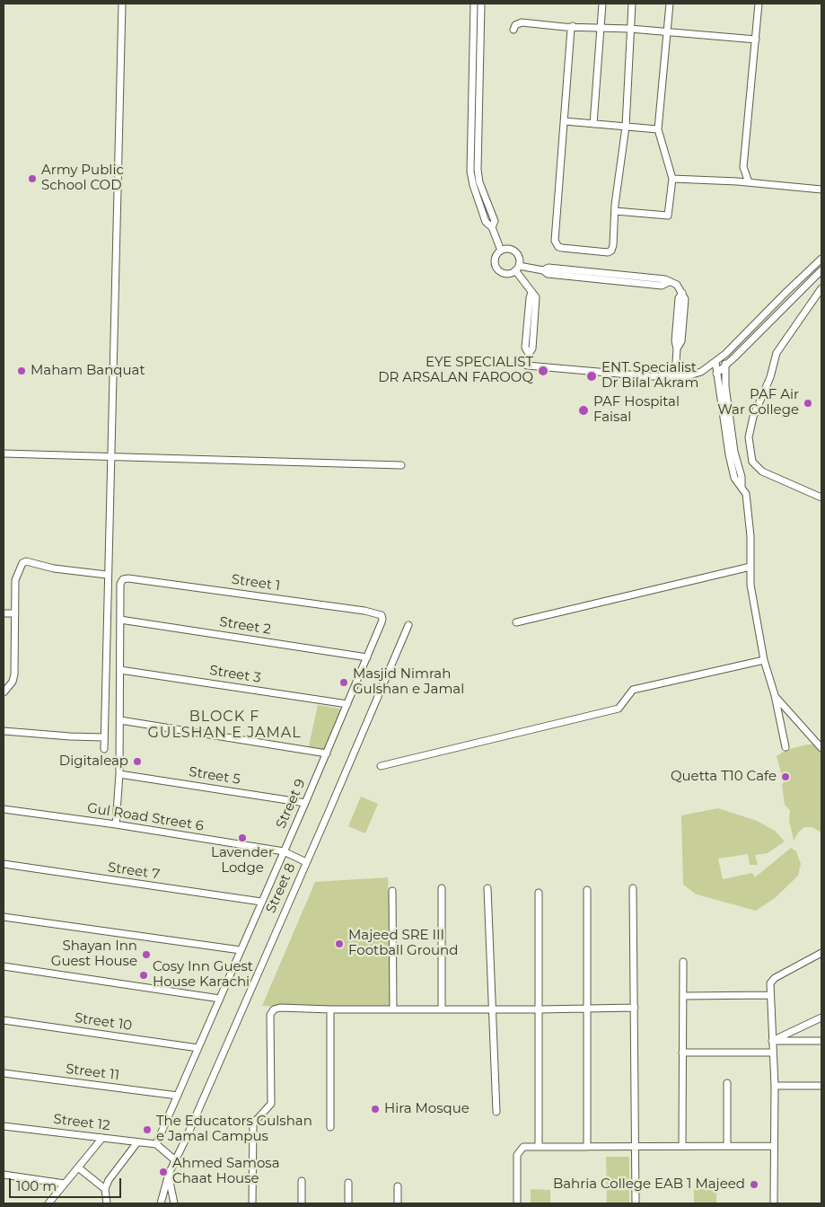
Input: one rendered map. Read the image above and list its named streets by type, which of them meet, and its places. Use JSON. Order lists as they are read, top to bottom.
{
  "streets": {
    "street": [
      "Street 1",
      "Street 2",
      "Street 3",
      "Street 5",
      "Street 9",
      "Gul Road Street 6",
      "Street 7",
      "Street 8",
      "Street 10",
      "Street 11",
      "Street 12"
    ]
  },
  "crossings": [
    ["Street 1", "Street 2"],
    ["Street 1", "Street 9"],
    ["Street 2", "Street 9"],
    ["Street 3", "Street 9"],
    ["Street 5", "Street 9"],
    ["Street 9", "Gul Road Street 6"],
    ["Street 9", "Street 7"],
    ["Street 9", "Street 10"],
    ["Street 9", "Street 11"],
    ["Street 9", "Street 12"],
    ["Gul Road Street 6", "Street 8"]
  ],
  "districts": ["BLOCK F GULSHAN E JAMAL"],
  "places": [
    "Army Public School COD",
    "Maham Banquat",
    "EYE SPECIALIST DR ARSALAN FAROOQ",
    "ENT Specialist Dr Bilal Akram",
    "PAF Air War College",
    "PAF Hospital Faisal",
    "Masjid Nimrah Gulshan e Jamal",
    "Digitaleap",
    "Quetta T10 Cafe",
    "Lavender Lodge",
    "Majeed SRE III Football Ground",
    "Shayan Inn Guest House",
    "Cosy Inn Guest House Karachi",
    "Hira Mosque",
    "The Educators Gulshan e Jamal Campus",
    "Ahmed Samosa Chaat House",
    "Bahria College EAB 1 Majeed"
  ],
  "scale_bar": "100 m"
}
